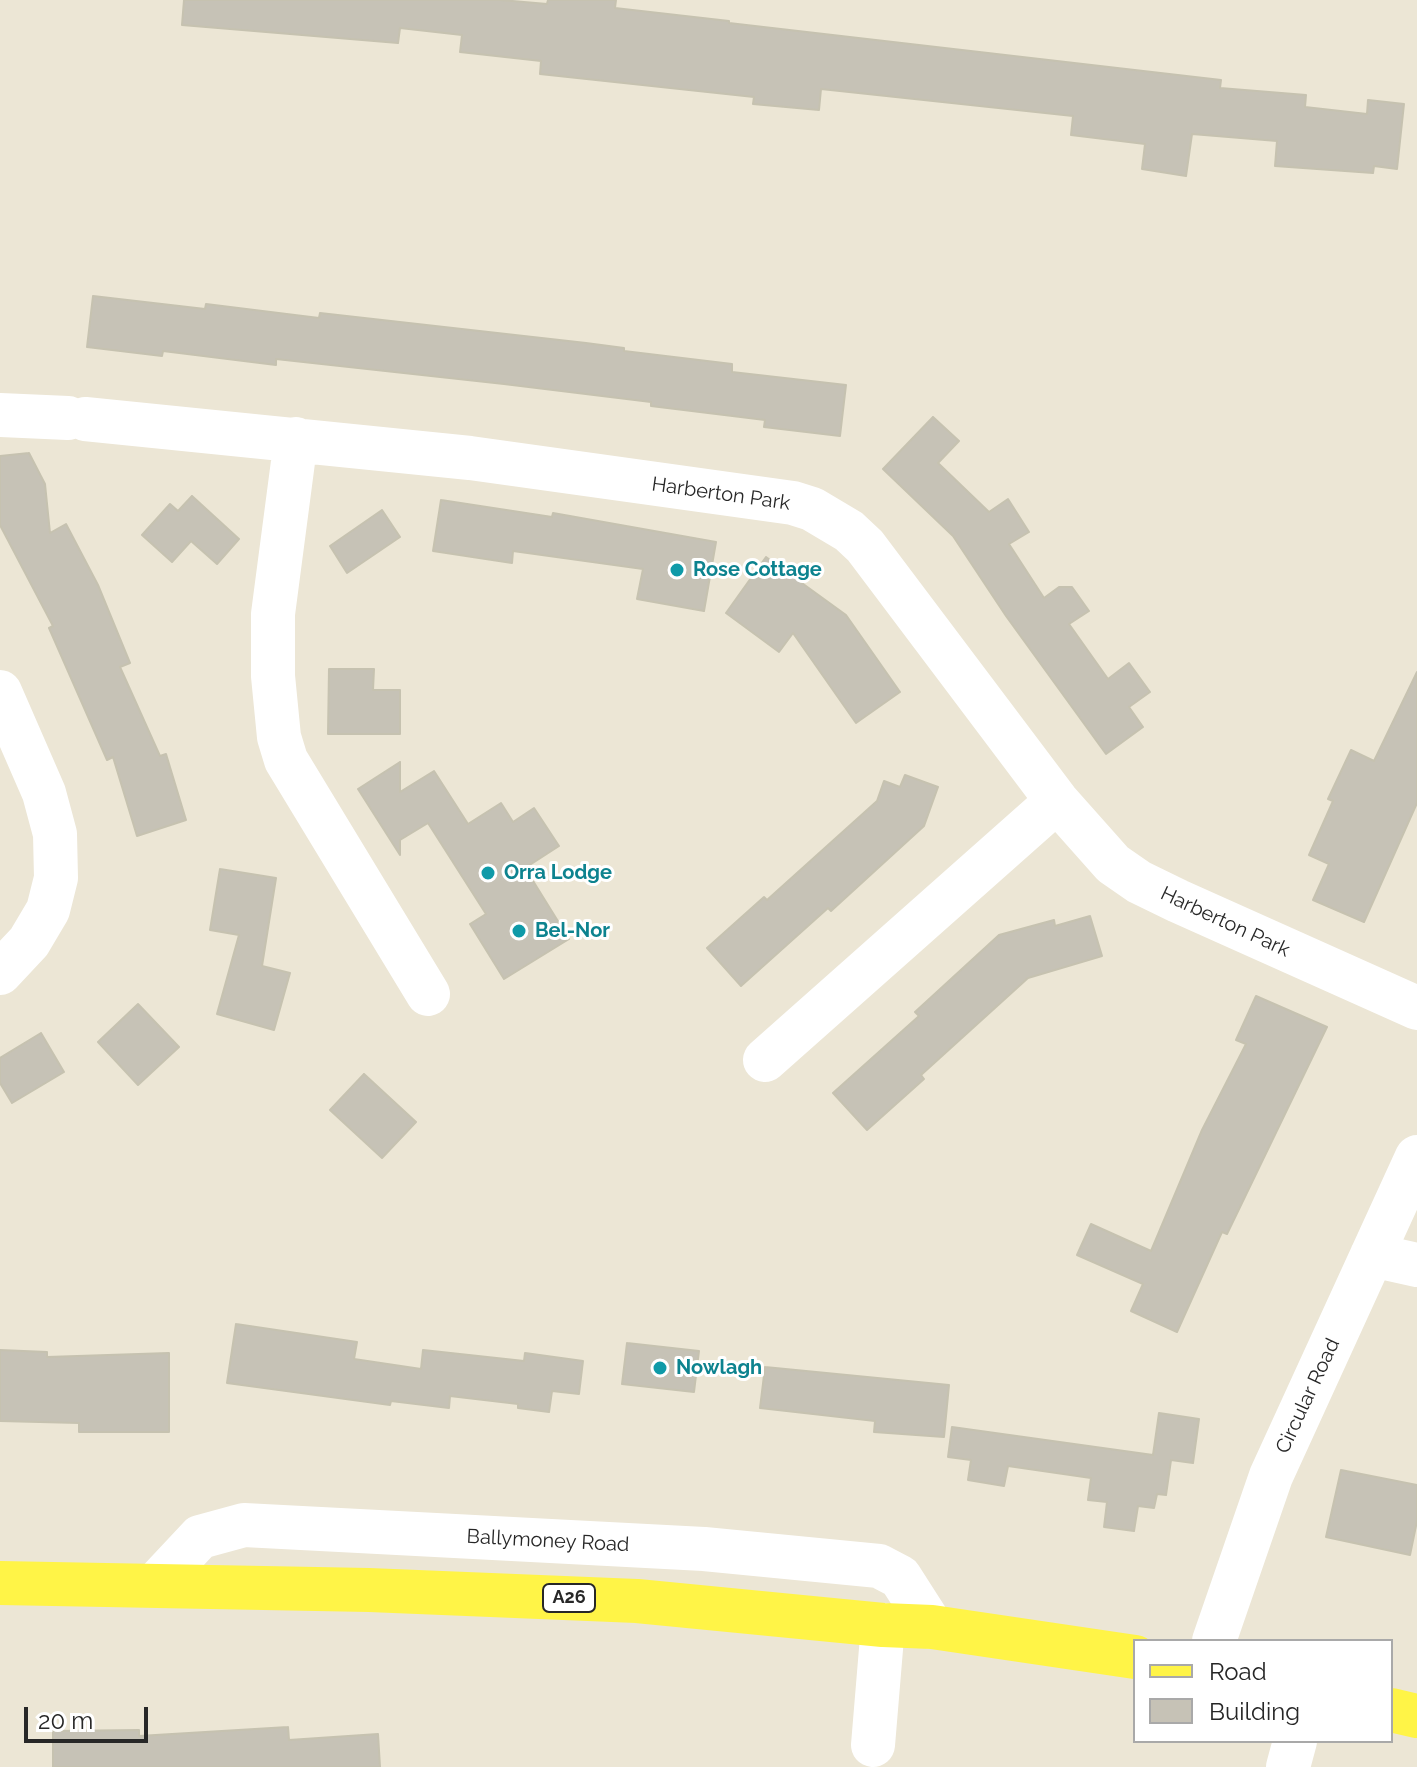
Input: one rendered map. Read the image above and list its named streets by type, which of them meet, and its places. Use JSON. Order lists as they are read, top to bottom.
{
  "streets": {
    "main road": ["A26"],
    "street": ["Harberton Park", "Circular Road", "Ballymoney Road"]
  },
  "crossings": [
    ["Ballymoney Road", "A26"]
  ],
  "places": [
    "Rose Cottage",
    "Orra Lodge",
    "Bel-Nor",
    "Nowlagh"
  ],
  "legend": ["Road", "Building"],
  "scale_bar": "20 m"
}
